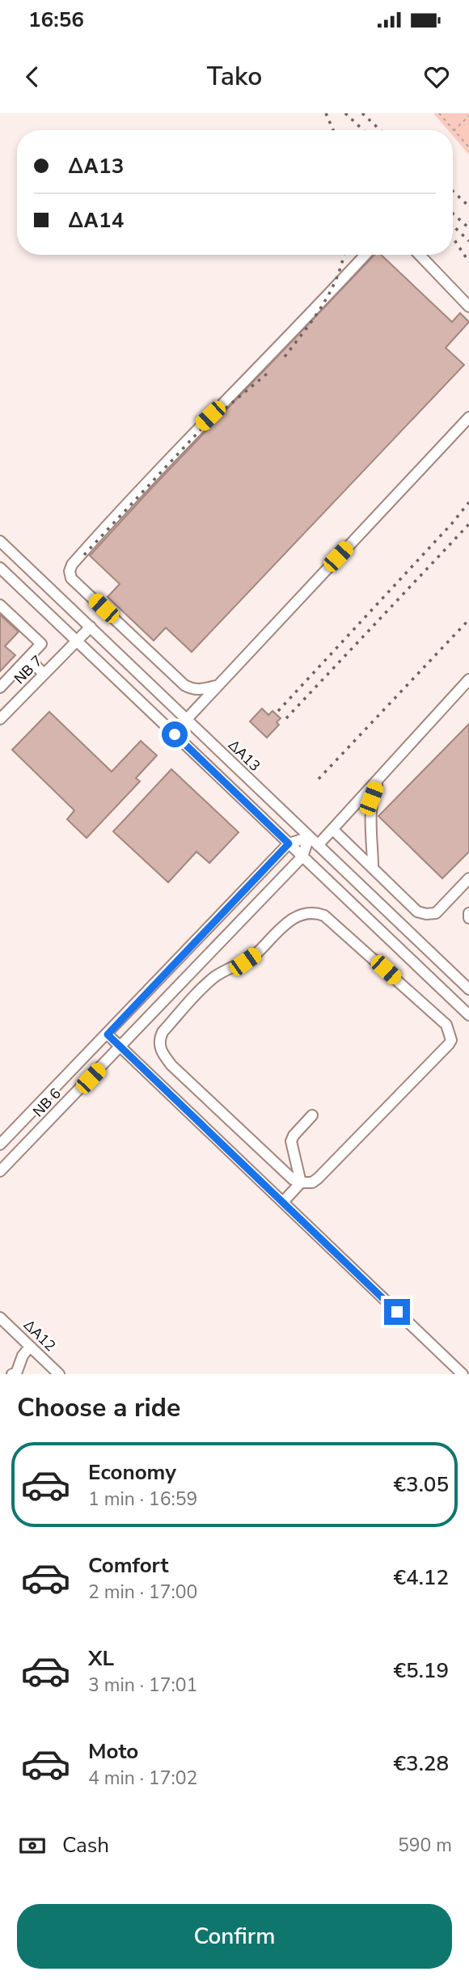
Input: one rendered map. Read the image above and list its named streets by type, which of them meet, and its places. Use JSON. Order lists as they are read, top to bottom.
{
  "streets": {
    "street": [
      "ΝΒ 7",
      "ΔΑ13",
      "ΝΒ 6",
      "ΔΑ12"
    ]
  },
  "crossings": [
    ["ΝΒ 7", "ΔΑ13"]
  ],
  "page": {
    "status": "16:56",
    "header": "Tako",
    "banner": ["ΔΑ13", "ΔΑ14"],
    "heading": "Choose a ride",
    "list": [
      {
        "name": "Economy",
        "note": "1 min · 16:59",
        "value": "€3.05"
      },
      {
        "name": "Comfort",
        "note": "2 min · 17:00",
        "value": "€4.12"
      },
      {
        "name": "XL",
        "note": "3 min · 17:01",
        "value": "€5.19"
      },
      {
        "name": "Moto",
        "note": "4 min · 17:02",
        "value": "€3.28"
      }
    ],
    "pay": ["Cash", "590 m"],
    "buttons": "Confirm"
  }
}
